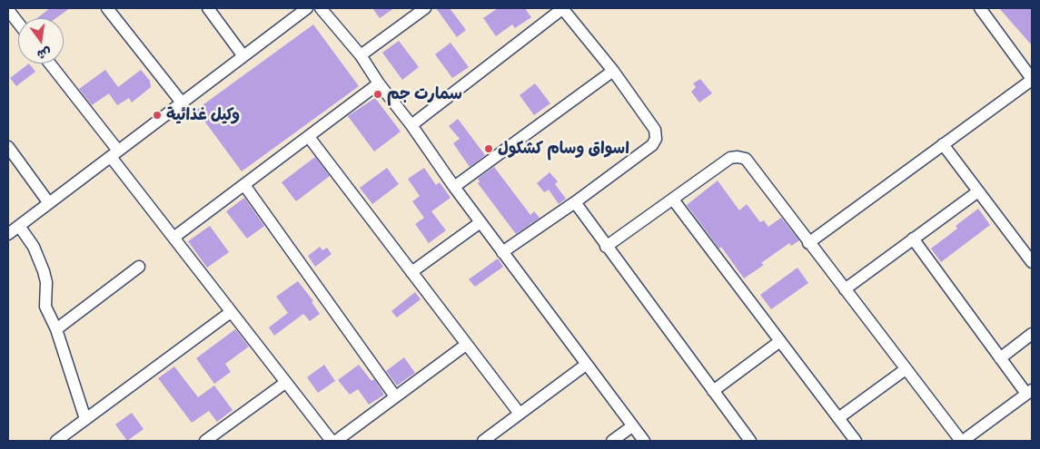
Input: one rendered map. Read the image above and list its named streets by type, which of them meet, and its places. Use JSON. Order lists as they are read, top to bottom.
{
  "places": ["سمارت جم", "وكيل غذائية", "اسواق وسام كشكول"],
  "north": "bottom"
}
